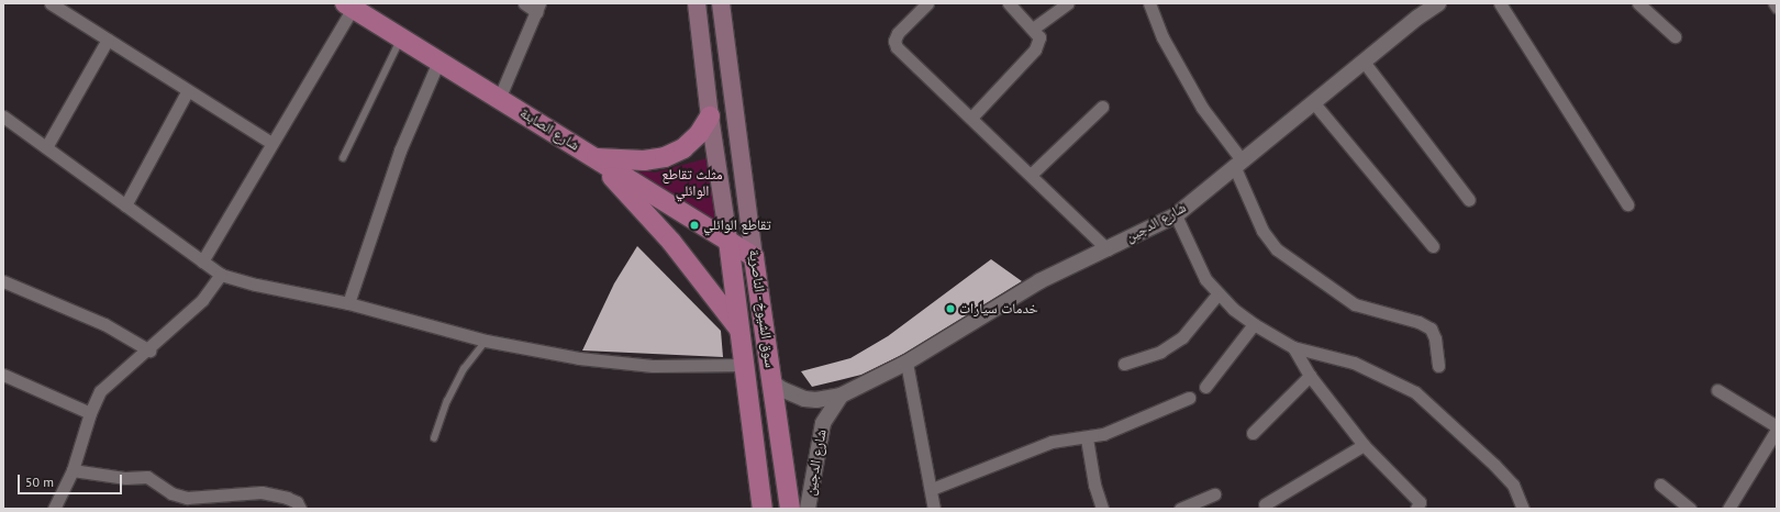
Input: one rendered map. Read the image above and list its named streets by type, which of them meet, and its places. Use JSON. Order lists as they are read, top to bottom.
{
  "streets": {
    "main road": ["شارع الصابئة", "سوق الشيوخ - الناصرية"],
    "street": ["شارع الدجين"]
  },
  "crossings": [
    ["شارع الصابئة", "سوق الشيوخ - الناصرية"],
    ["شارع الدجين", "سوق الشيوخ - الناصرية"]
  ],
  "parks": ["مثلث تقاطع الوائلي"],
  "places": ["تقاطع الوائلي", "خدمات سيارات"],
  "scale_bar": "50 m"
}
